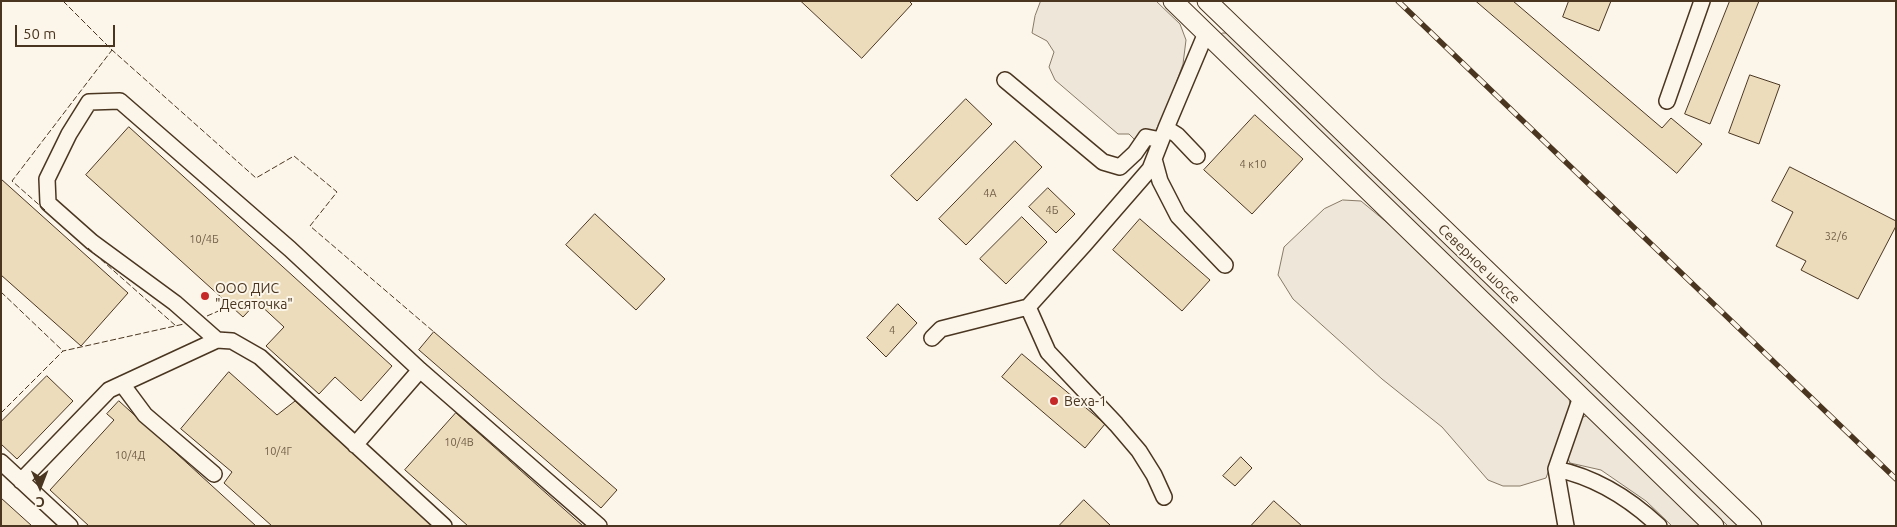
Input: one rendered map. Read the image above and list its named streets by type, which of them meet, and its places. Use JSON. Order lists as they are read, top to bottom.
{
  "streets": {
    "main road": ["Северное шоссе"]
  },
  "places": ["ООО ДИС \"Десяточка\"", "Веха-1"],
  "house_numbers": [
    "4 к10",
    "4А",
    "4Б",
    "32/6",
    "10/4Б",
    "4",
    "10/4В",
    "10/4Г",
    "10/4Д"
  ],
  "scale_bar": "50 m",
  "north": "bottom"
}
